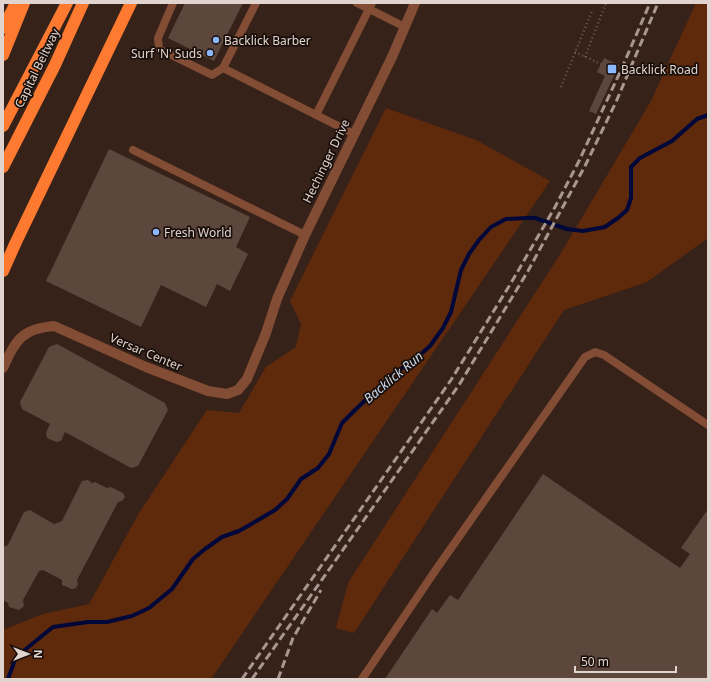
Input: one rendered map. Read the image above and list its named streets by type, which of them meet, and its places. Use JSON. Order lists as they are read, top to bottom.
{
  "streets": {
    "highway": ["Capital Beltway"],
    "street": ["Hechinger Drive", "Versar Center"]
  },
  "crossings": [
    ["Hechinger Drive", "Versar Center"]
  ],
  "water": ["Backlick Run"],
  "places": {
    "other": ["Backlick Barber", "Surf 'N' Suds", "Fresh World"],
    "transit": ["Backlick Road"]
  },
  "scale_bar": "50 m",
  "north": "right"
}
